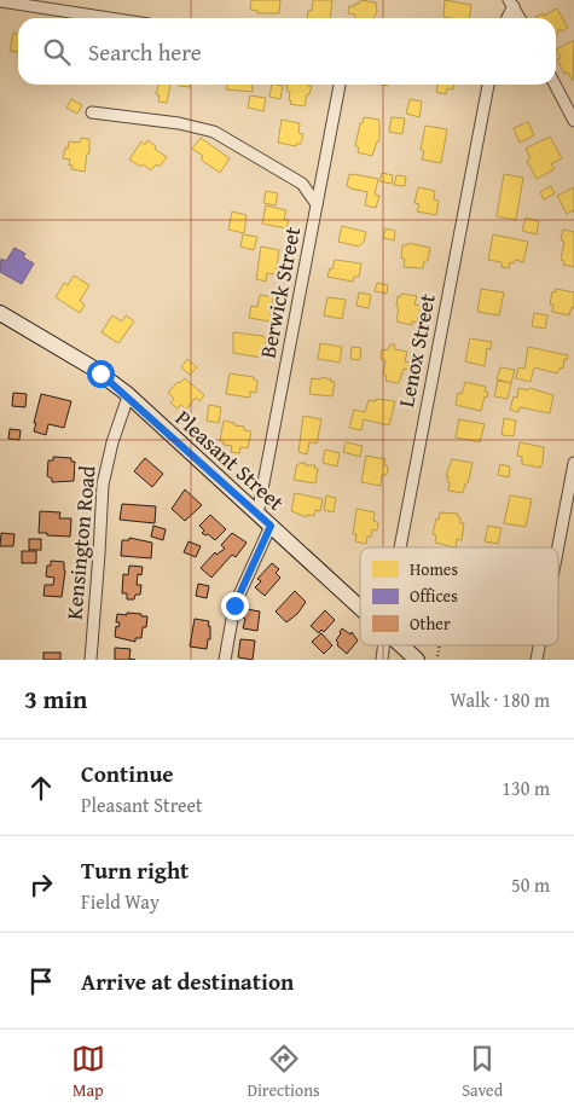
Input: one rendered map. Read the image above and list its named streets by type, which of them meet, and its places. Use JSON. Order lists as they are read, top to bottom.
{
  "streets": {
    "main road": ["Pleasant Street"],
    "street": ["Berwick Street", "Lenox Street", "Kensington Road"]
  },
  "crossings": [
    ["Berwick Street", "Pleasant Street"],
    ["Pleasant Street", "Kensington Road"]
  ],
  "legend": ["Homes", "Offices", "Other"],
  "page": {
    "search": "Search here",
    "heading": ["3 min", "Walk · 180 m"],
    "list": [
      ["Continue", "Pleasant Street", "130 m"],
      ["Turn right", "Field Way", "50 m"],
      "Arrive at destination"
    ],
    "nav": ["Map", "Directions", "Saved"]
  }
}
